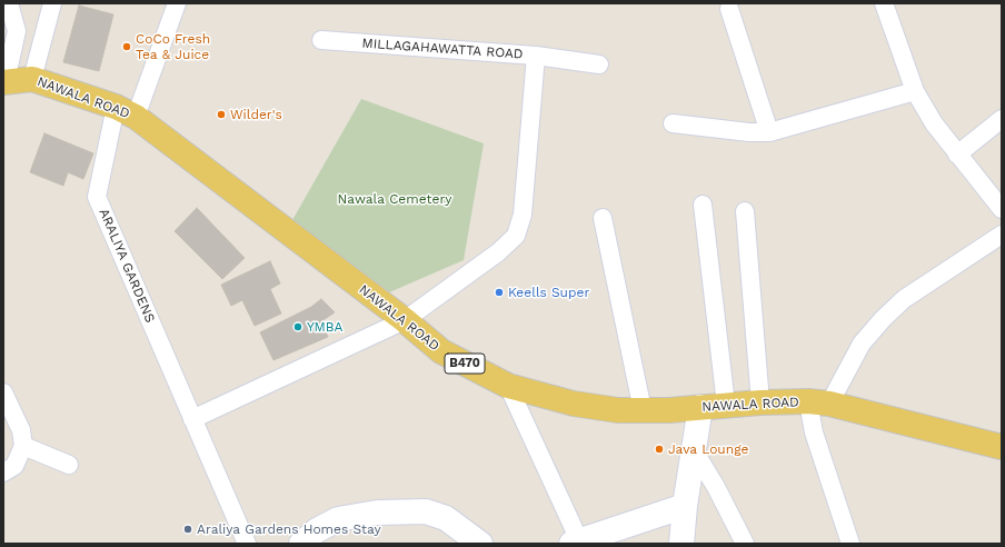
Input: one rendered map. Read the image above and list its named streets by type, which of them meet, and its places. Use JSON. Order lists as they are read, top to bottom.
{
  "streets": {
    "main road": ["NAWALA ROAD", "B470"],
    "street": ["MILLAGAHAWATTA ROAD", "ARALIYA GARDENS"]
  },
  "crossings": [
    ["MILLAGAHAWATTA ROAD", "NAWALA ROAD"],
    ["NAWALA ROAD", "ARALIYA GARDENS"]
  ],
  "parks": ["Nawala Cemetery"],
  "places": [
    "CoCo Fresh Tea & Juice",
    "Wilder's",
    "Keells Super",
    "YMBA",
    "Java Lounge",
    "Araliya Gardens Homes Stay"
  ]
}
